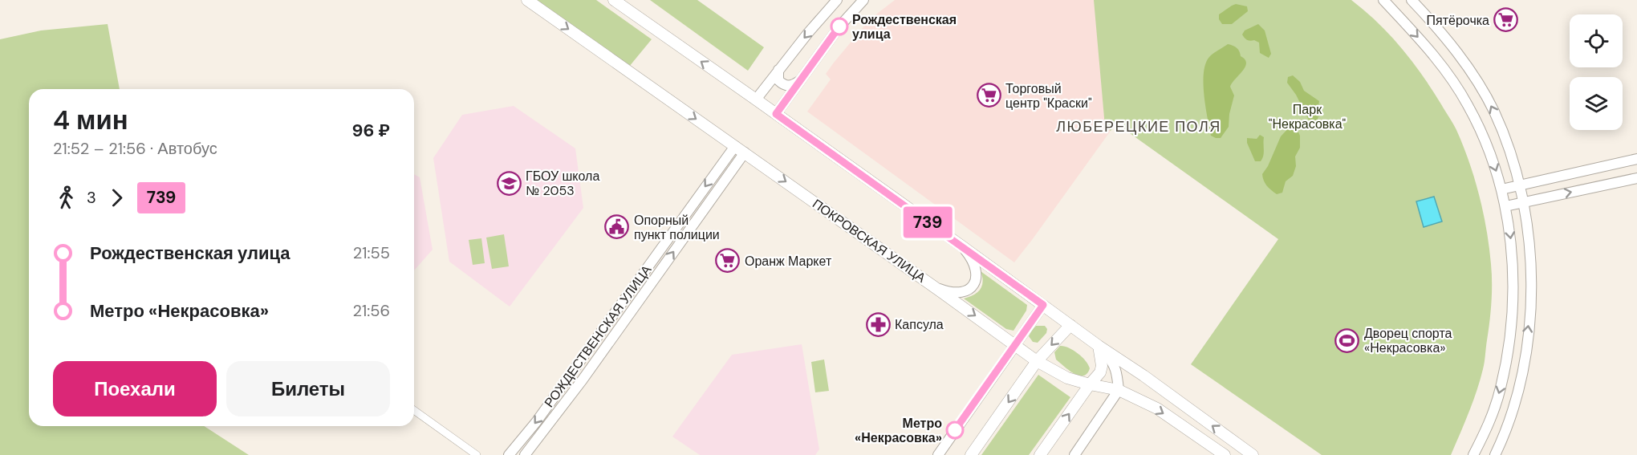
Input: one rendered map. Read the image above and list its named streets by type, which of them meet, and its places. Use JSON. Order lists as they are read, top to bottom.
{
  "streets": {
    "main road": ["ПОКРОВСКАЯ УЛИЦА"],
    "street": ["РОЖДЕСТВЕНСКАЯ УЛИЦА"]
  },
  "crossings": [
    ["ПОКРОВСКАЯ УЛИЦА", "РОЖДЕСТВЕНСКАЯ УЛИЦА"]
  ],
  "districts": ["ЛЮБЕРЕЦКИЕ ПОЛЯ"],
  "parks": ["Парк \"Некрасовка\""],
  "places": {
    "supermarket": ["Пятёрочка", "Торговый центр \"Краски\"", "Оранж Маркет"],
    "other": ["Рождественская улица", "Метро «Некрасовка»"],
    "school or university": ["ГБОУ школа № 2053"],
    "public building": ["Опорный пункт полиции"],
    "pharmacy": ["Капсула"],
    "sports": ["Дворец спорта «Некрасовка»"]
  },
  "lines": ["bus line 739"],
  "page": {
    "on_map": "739",
    "heading": ["4 мин", "21:52 – 21:56 · Автобус", "96 ₽"],
    "legs": ["3", "739"],
    "list": [
      {
        "name": "Рождественская улица",
        "value": "21:55"
      },
      {
        "name": "Метро «Некрасовка»",
        "value": "21:56"
      }
    ],
    "buttons": ["Поехали", "Билеты"]
  }
}
